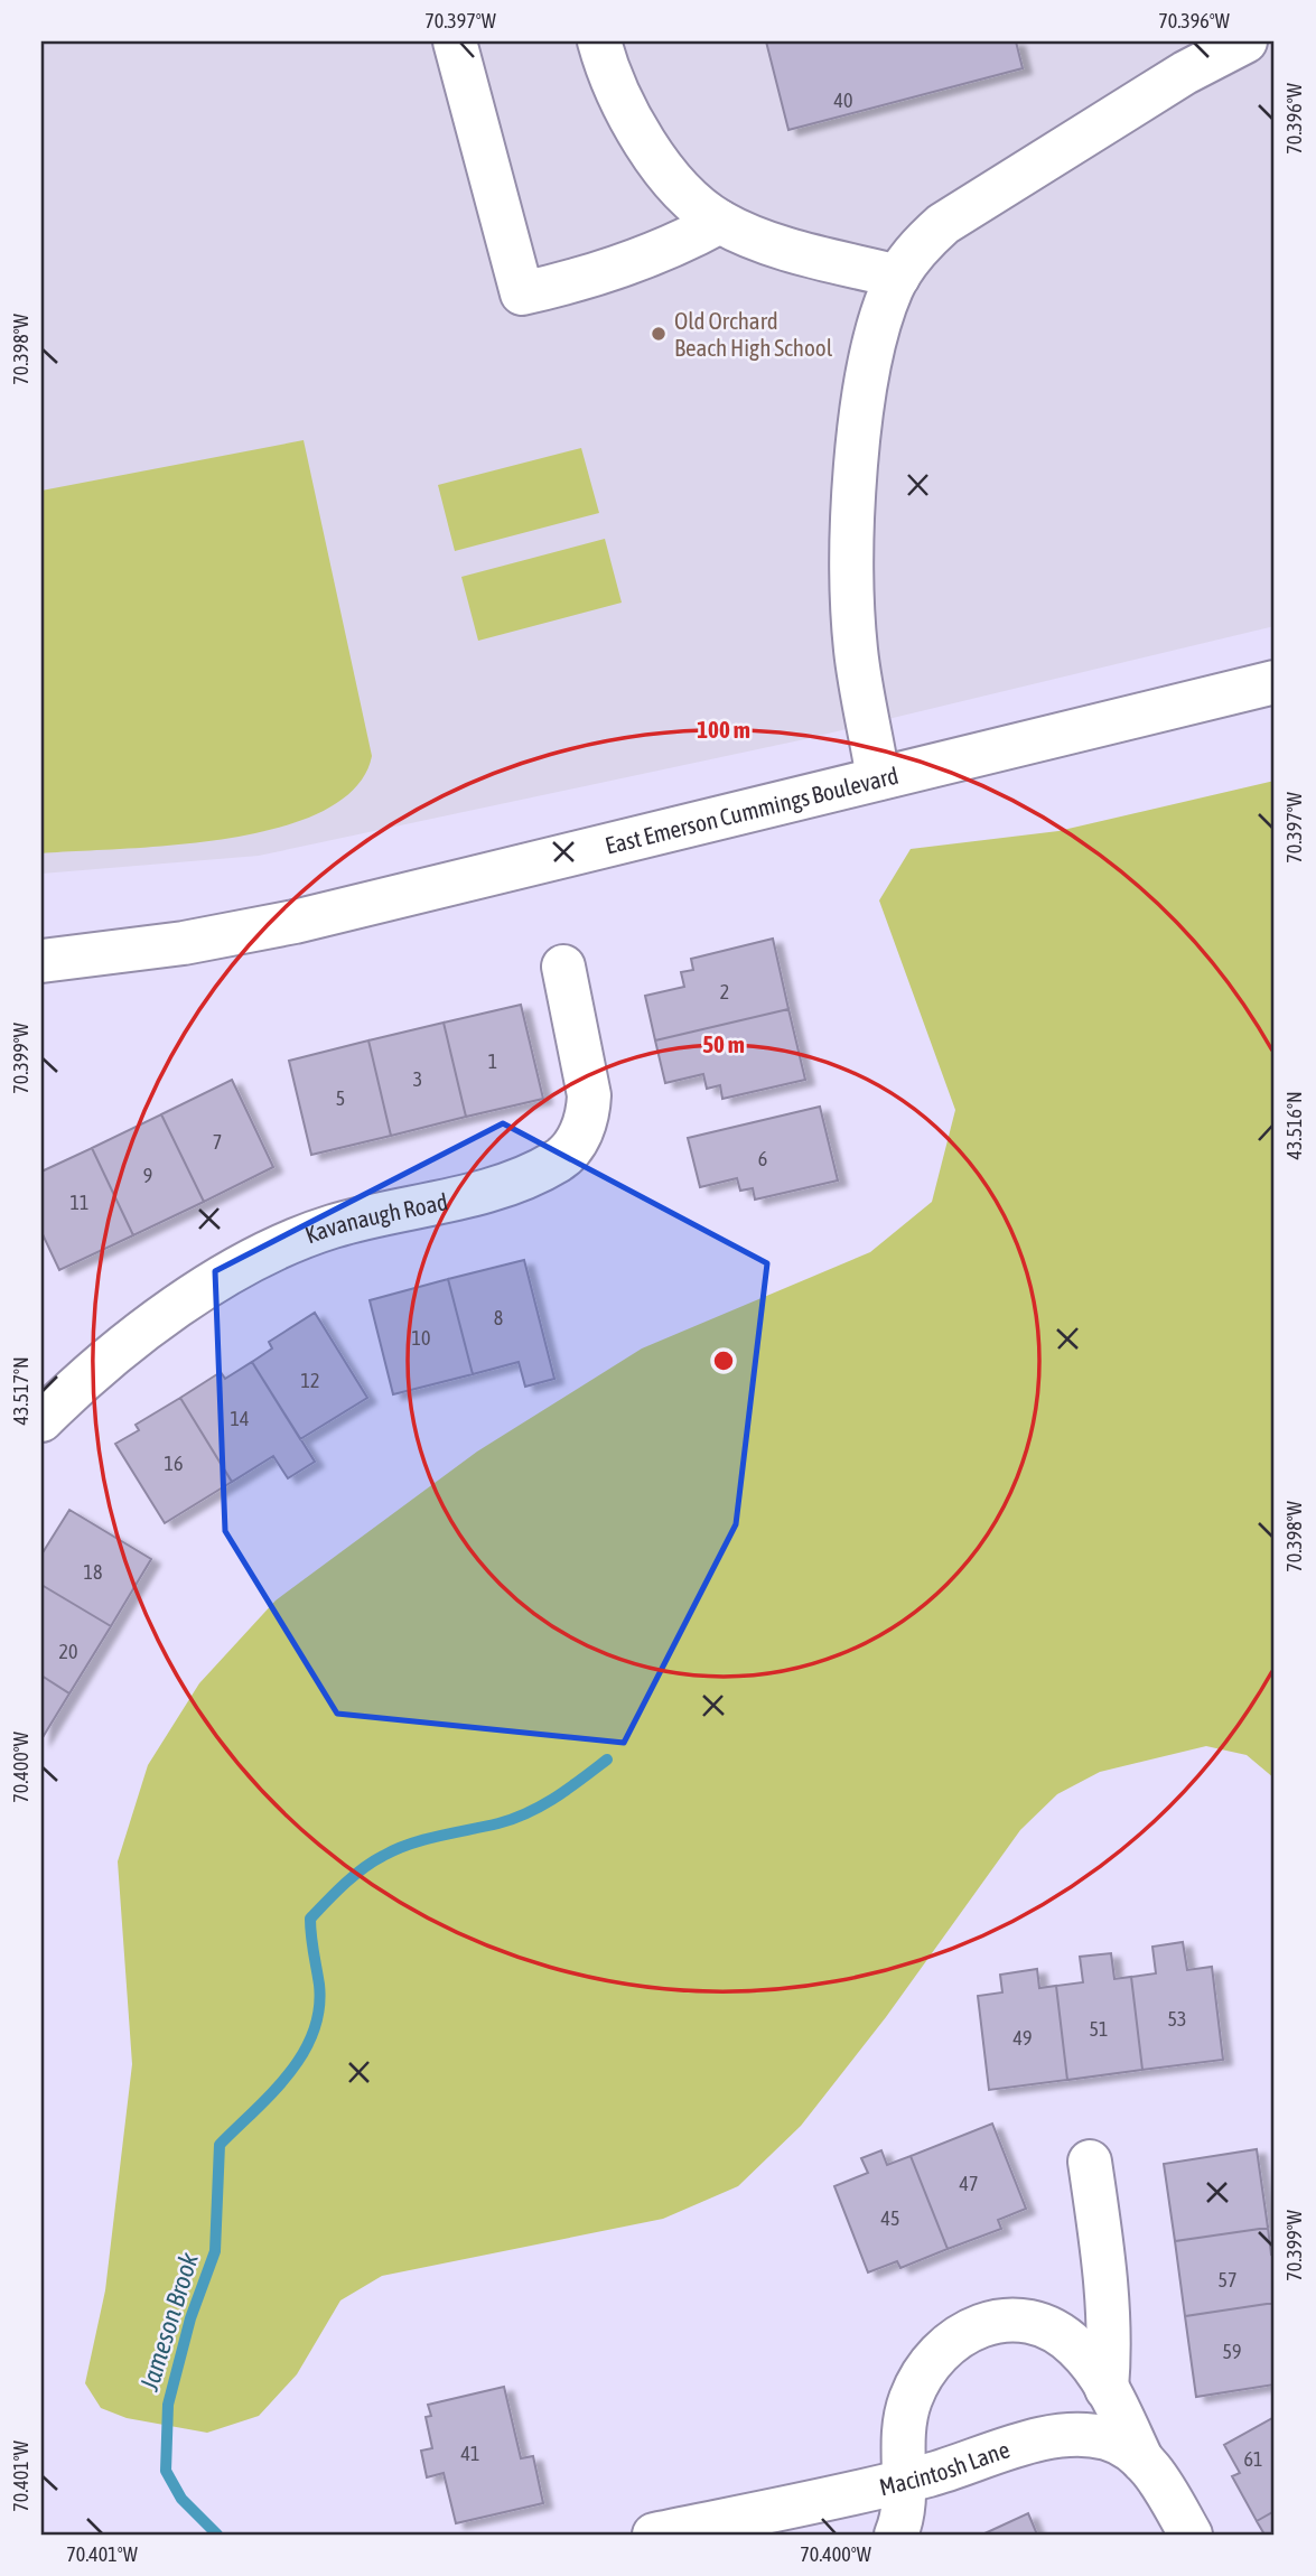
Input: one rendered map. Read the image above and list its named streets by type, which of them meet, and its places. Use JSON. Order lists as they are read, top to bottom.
{
  "streets": {
    "street": ["East Emerson Cummings Boulevard", "Kavanaugh Road", "Macintosh Lane"]
  },
  "water": ["Jameson Brook"],
  "places": ["Old Orchard Beach High School"],
  "house_numbers": [
    "40",
    "2",
    "1",
    "3",
    "5",
    "7",
    "6",
    "9",
    "11",
    "8",
    "10",
    "12",
    "14",
    "16",
    "18",
    "20",
    "53",
    "51",
    "49",
    "47",
    "45",
    "57",
    "59",
    "41",
    "61"
  ],
  "coordinates": [
    "70.397°W",
    "70.396°W",
    "70.398°W",
    "70.399°W",
    "43.516°N",
    "43.517°N",
    "70.400°W",
    "70.401°W"
  ],
  "rings": ["100 m", "50 m"]
}
